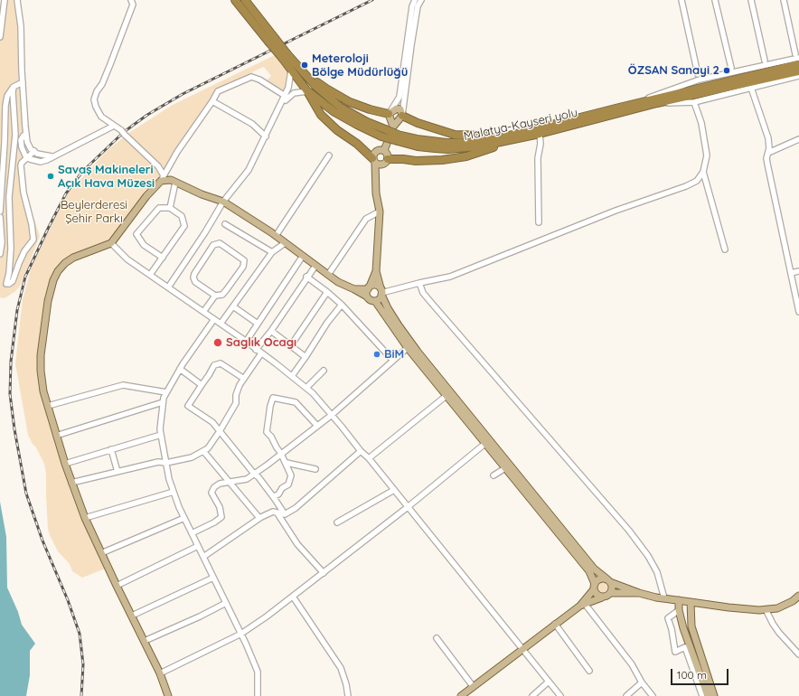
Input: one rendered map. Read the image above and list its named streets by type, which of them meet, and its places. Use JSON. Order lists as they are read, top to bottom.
{
  "streets": {
    "highway": ["Malatya-Kayseri yolu"]
  },
  "parks": ["Beylerderesi Şehir Parkı"],
  "places": [
    "Meteroloji Bölge Müdürlüğü",
    "ÖZSAN Sanayi 2",
    "Savaş Makineleri Açık Hava Müzesi",
    "Saglık Ocagı",
    "BiM"
  ],
  "scale_bar": "100 m"
}
